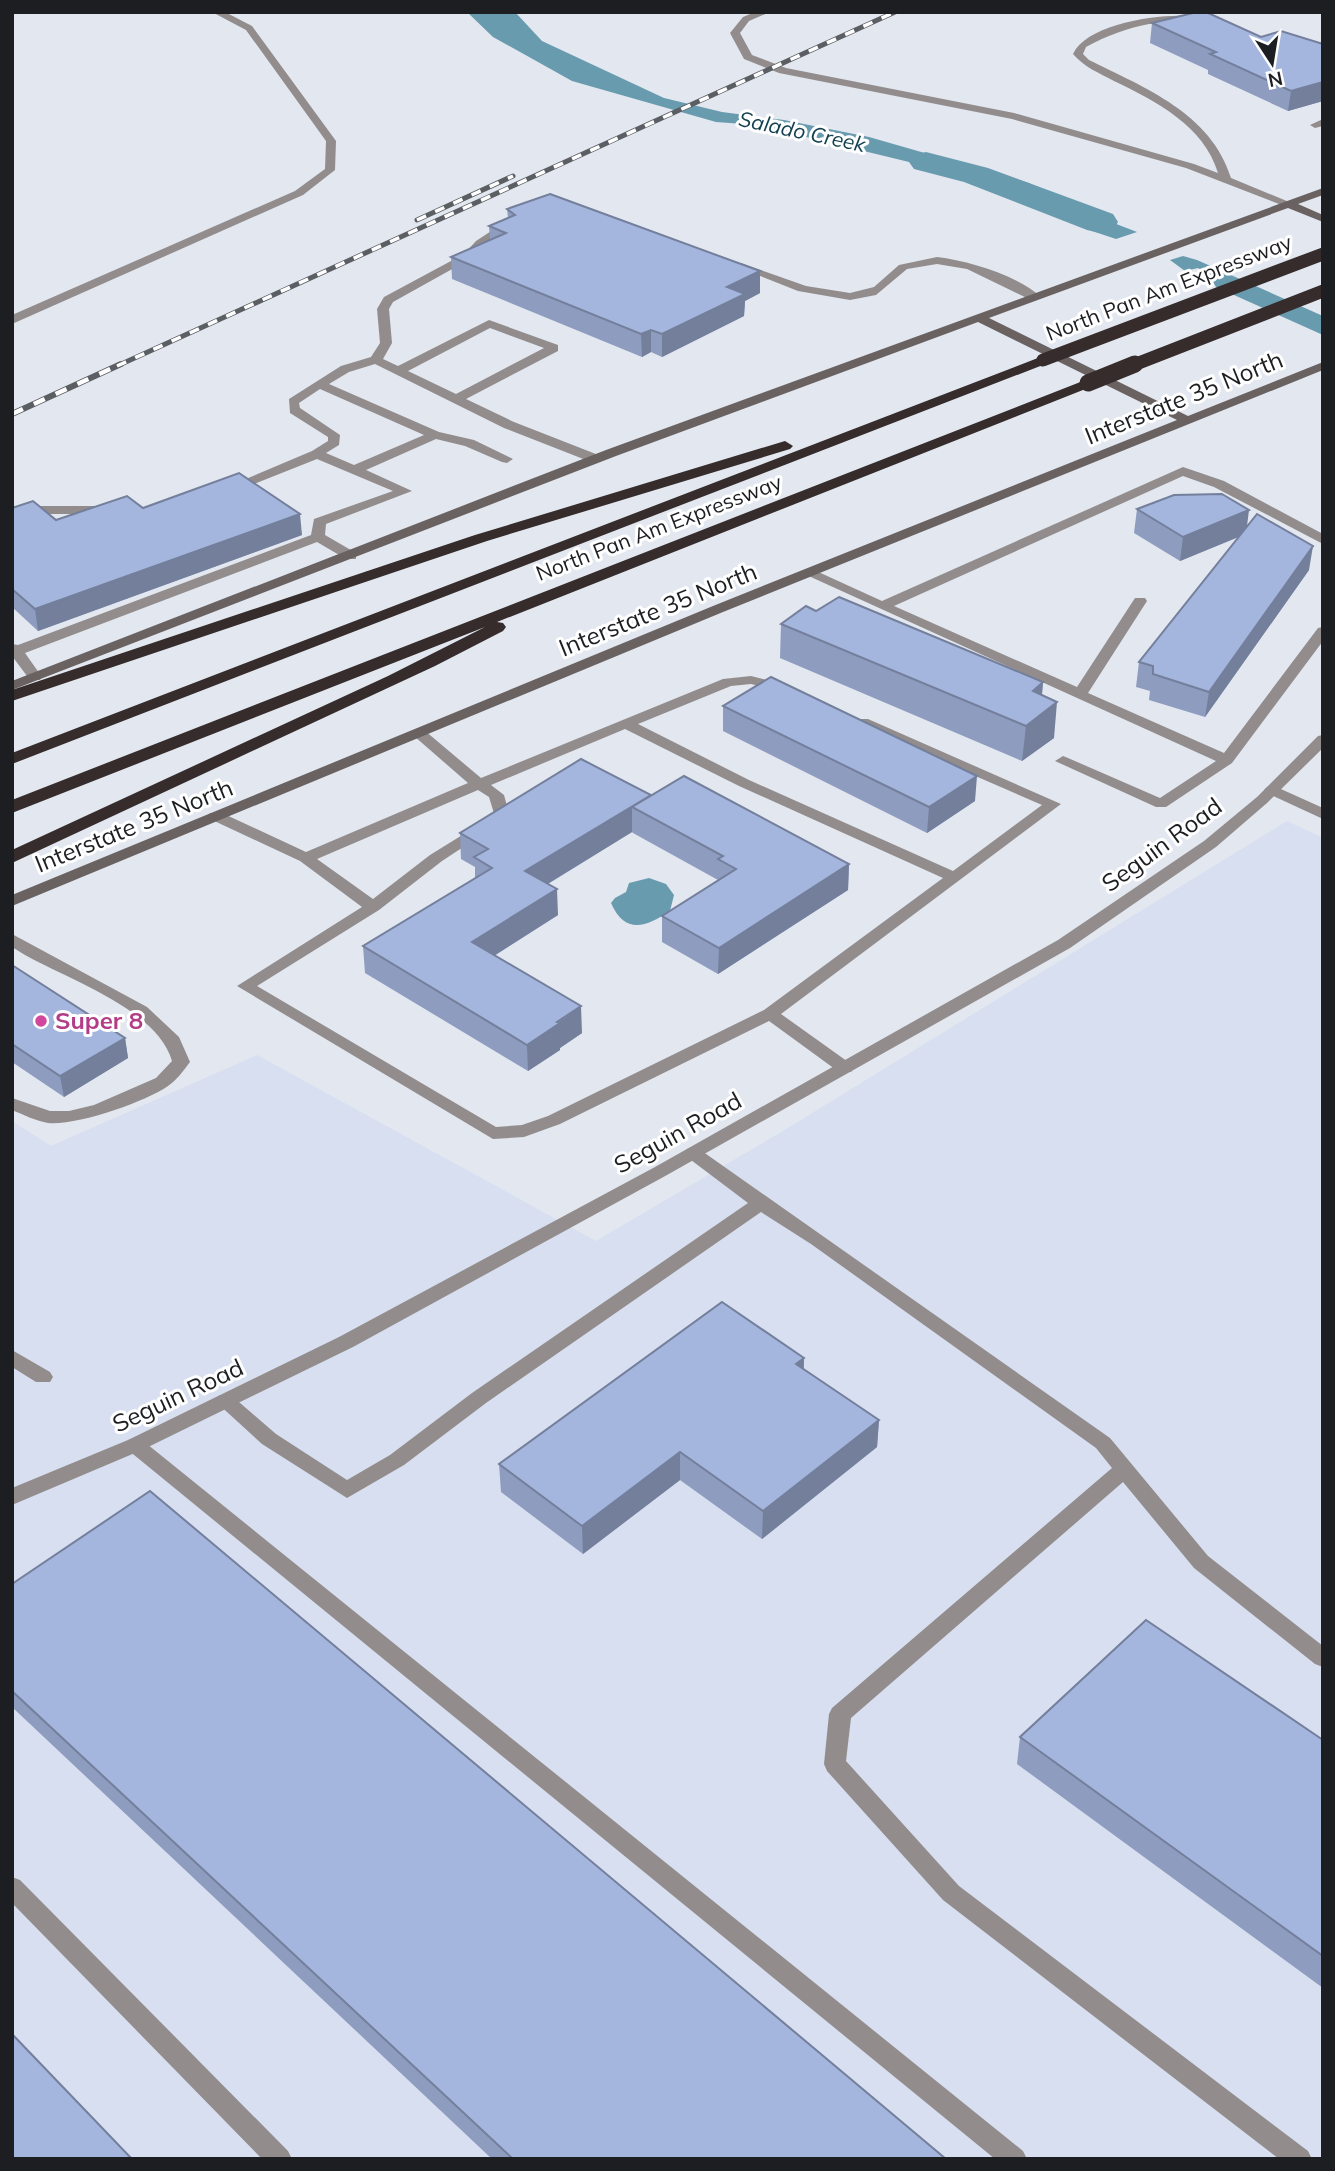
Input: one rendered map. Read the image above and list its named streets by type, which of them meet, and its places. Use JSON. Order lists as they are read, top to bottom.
{
  "streets": {
    "highway": ["North Pan Am Expressway"],
    "main road": ["Interstate 35 North"],
    "street": ["Seguin Road"]
  },
  "water": ["Salado Creek"],
  "places": ["Super 8"],
  "north": "bottom"
}
